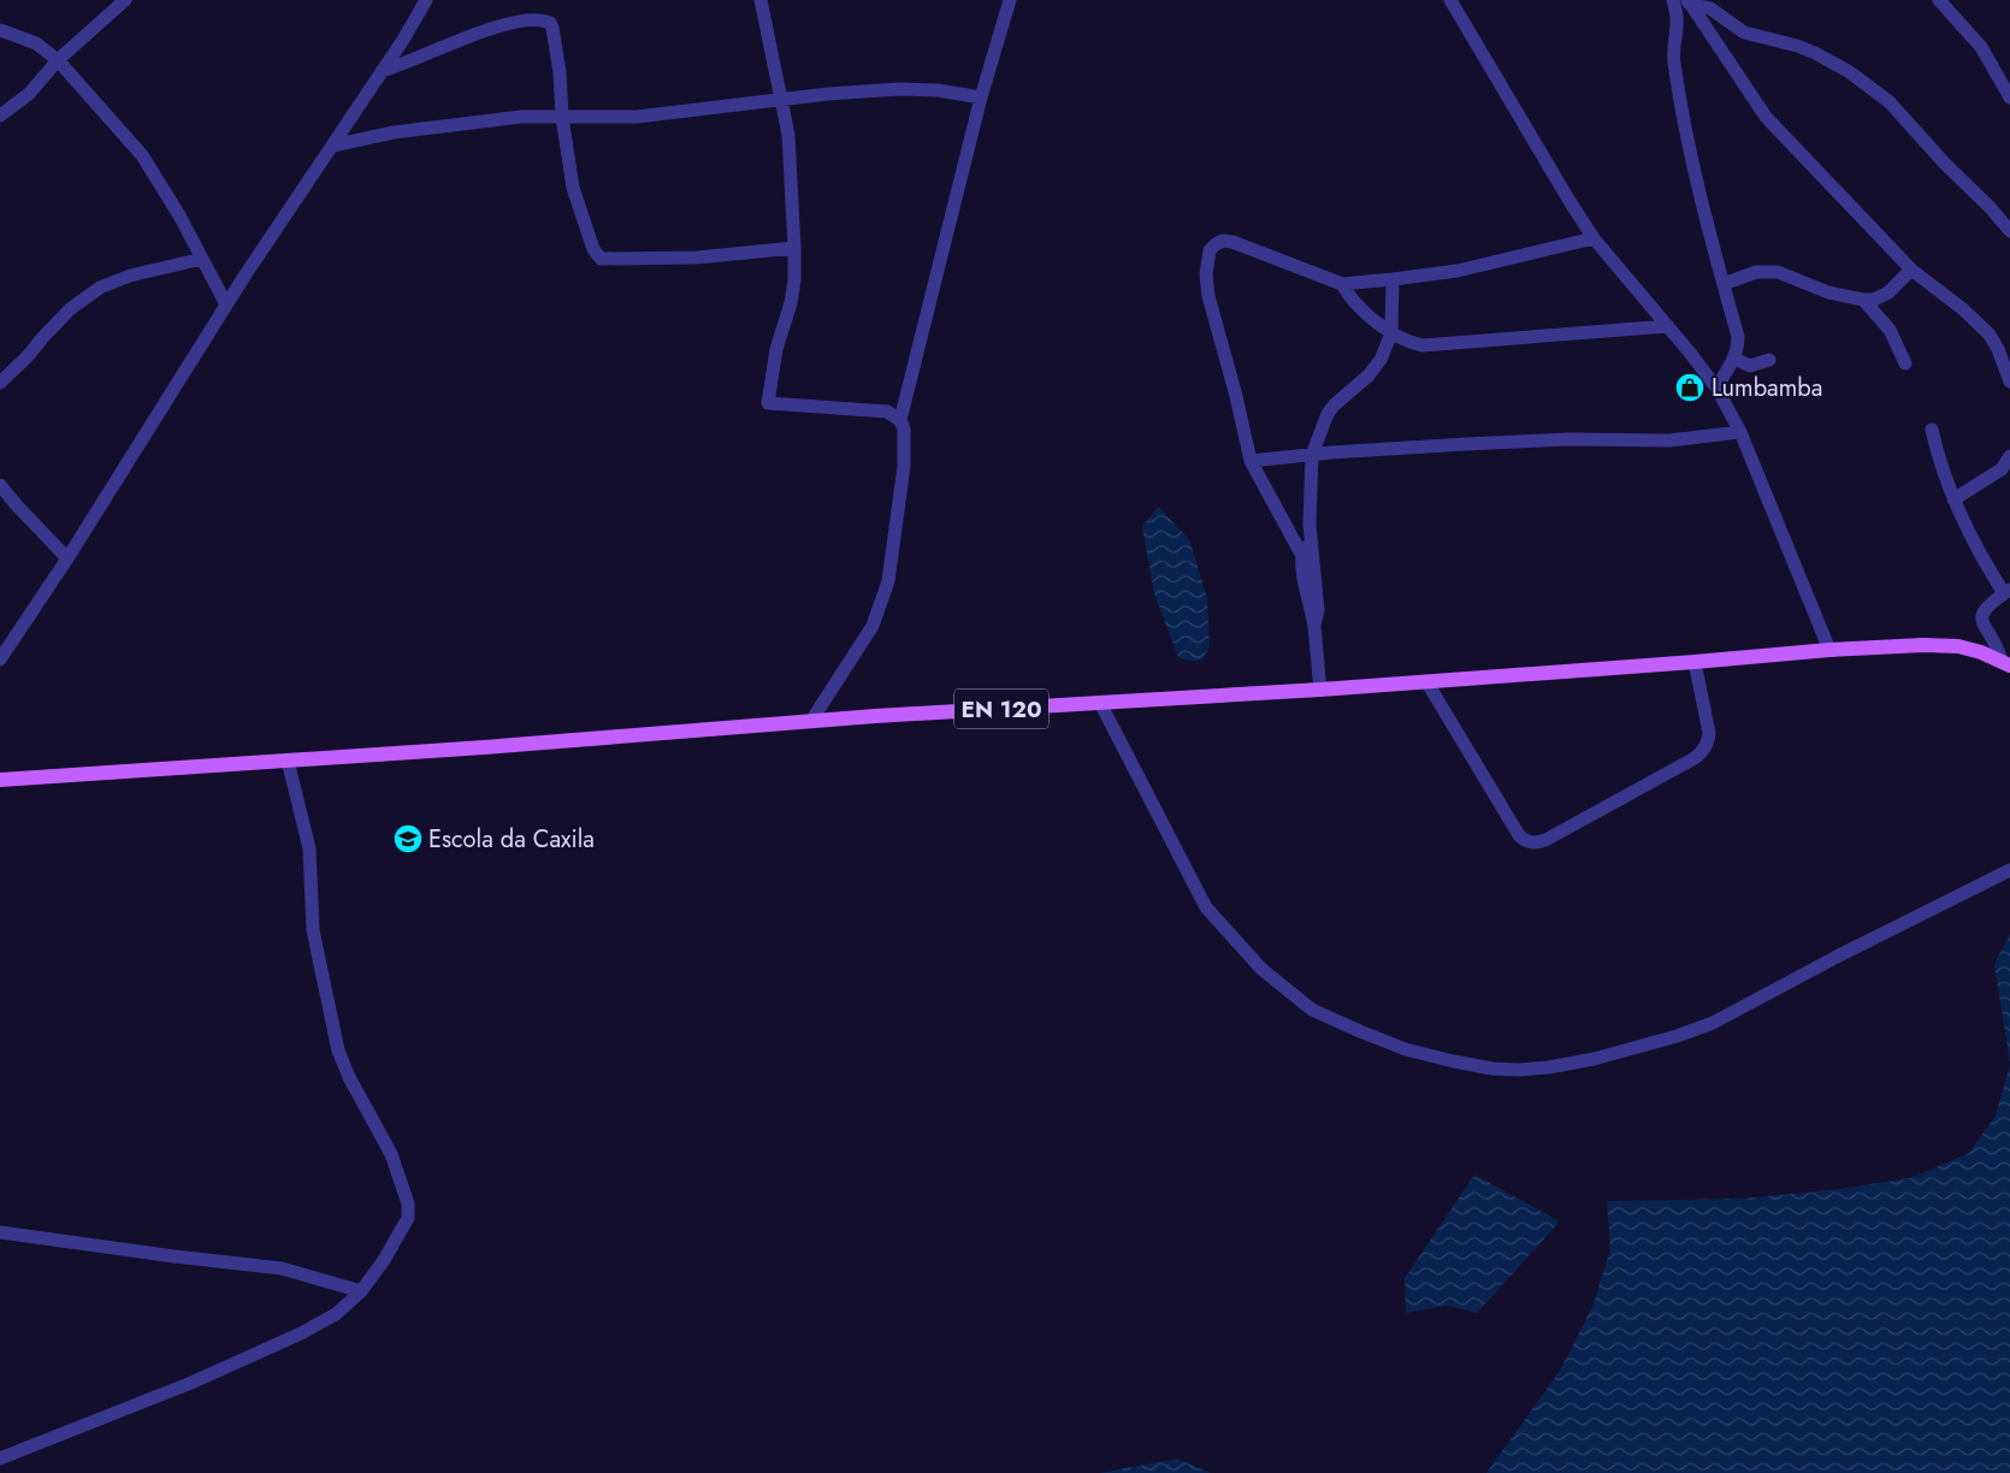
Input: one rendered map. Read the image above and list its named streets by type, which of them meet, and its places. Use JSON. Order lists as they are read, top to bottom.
{
  "streets": {
    "main road": ["EN 120"]
  },
  "places": {
    "shop": ["Lumbamba"],
    "school or university": ["Escola da Caxila"]
  }
}
